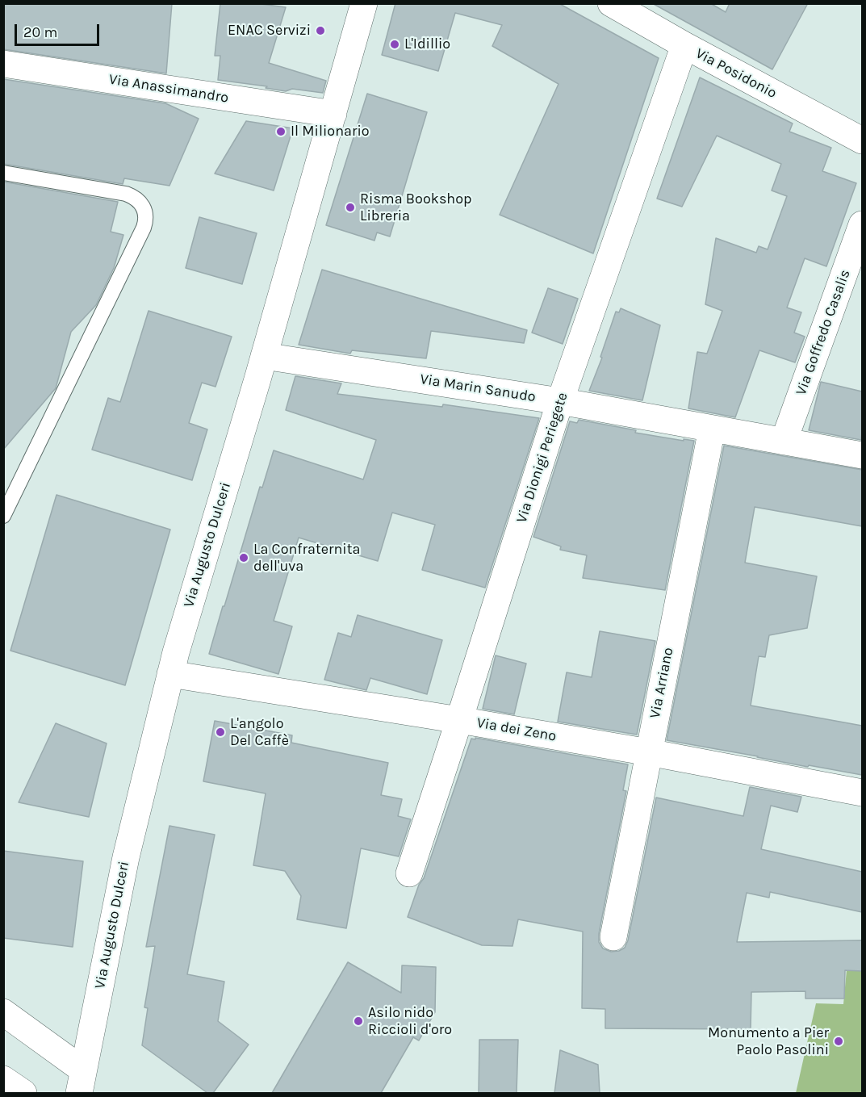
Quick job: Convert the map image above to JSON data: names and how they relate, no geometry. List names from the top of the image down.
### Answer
{
  "streets": {
    "street": [
      "Via Posidonio",
      "Via Anassimandro",
      "Via Goffredo Casalis",
      "Via Marin Sanudo",
      "Via Dionigi Periegete",
      "Via Augusto Dulceri",
      "Via Arriano",
      "Via dei Zeno"
    ]
  },
  "crossings": [
    ["Via Posidonio", "Via Dionigi Periegete"],
    ["Via Anassimandro", "Via Augusto Dulceri"],
    ["Via Goffredo Casalis", "Via Marin Sanudo"],
    ["Via Marin Sanudo", "Via Dionigi Periegete"],
    ["Via Marin Sanudo", "Via Augusto Dulceri"],
    ["Via Marin Sanudo", "Via Arriano"],
    ["Via Dionigi Periegete", "Via dei Zeno"],
    ["Via Augusto Dulceri", "Via dei Zeno"],
    ["Via Arriano", "Via dei Zeno"]
  ],
  "places": [
    "ENAC Servizi",
    "L'Idillio",
    "Il Milionario",
    "Risma Bookshop Libreria",
    "La Confraternita dell'uva",
    "L'angolo Del Caffè",
    "Asilo nido Riccioli d'oro",
    "Monumento a Pier Paolo Pasolini"
  ],
  "scale_bar": "20 m"
}
